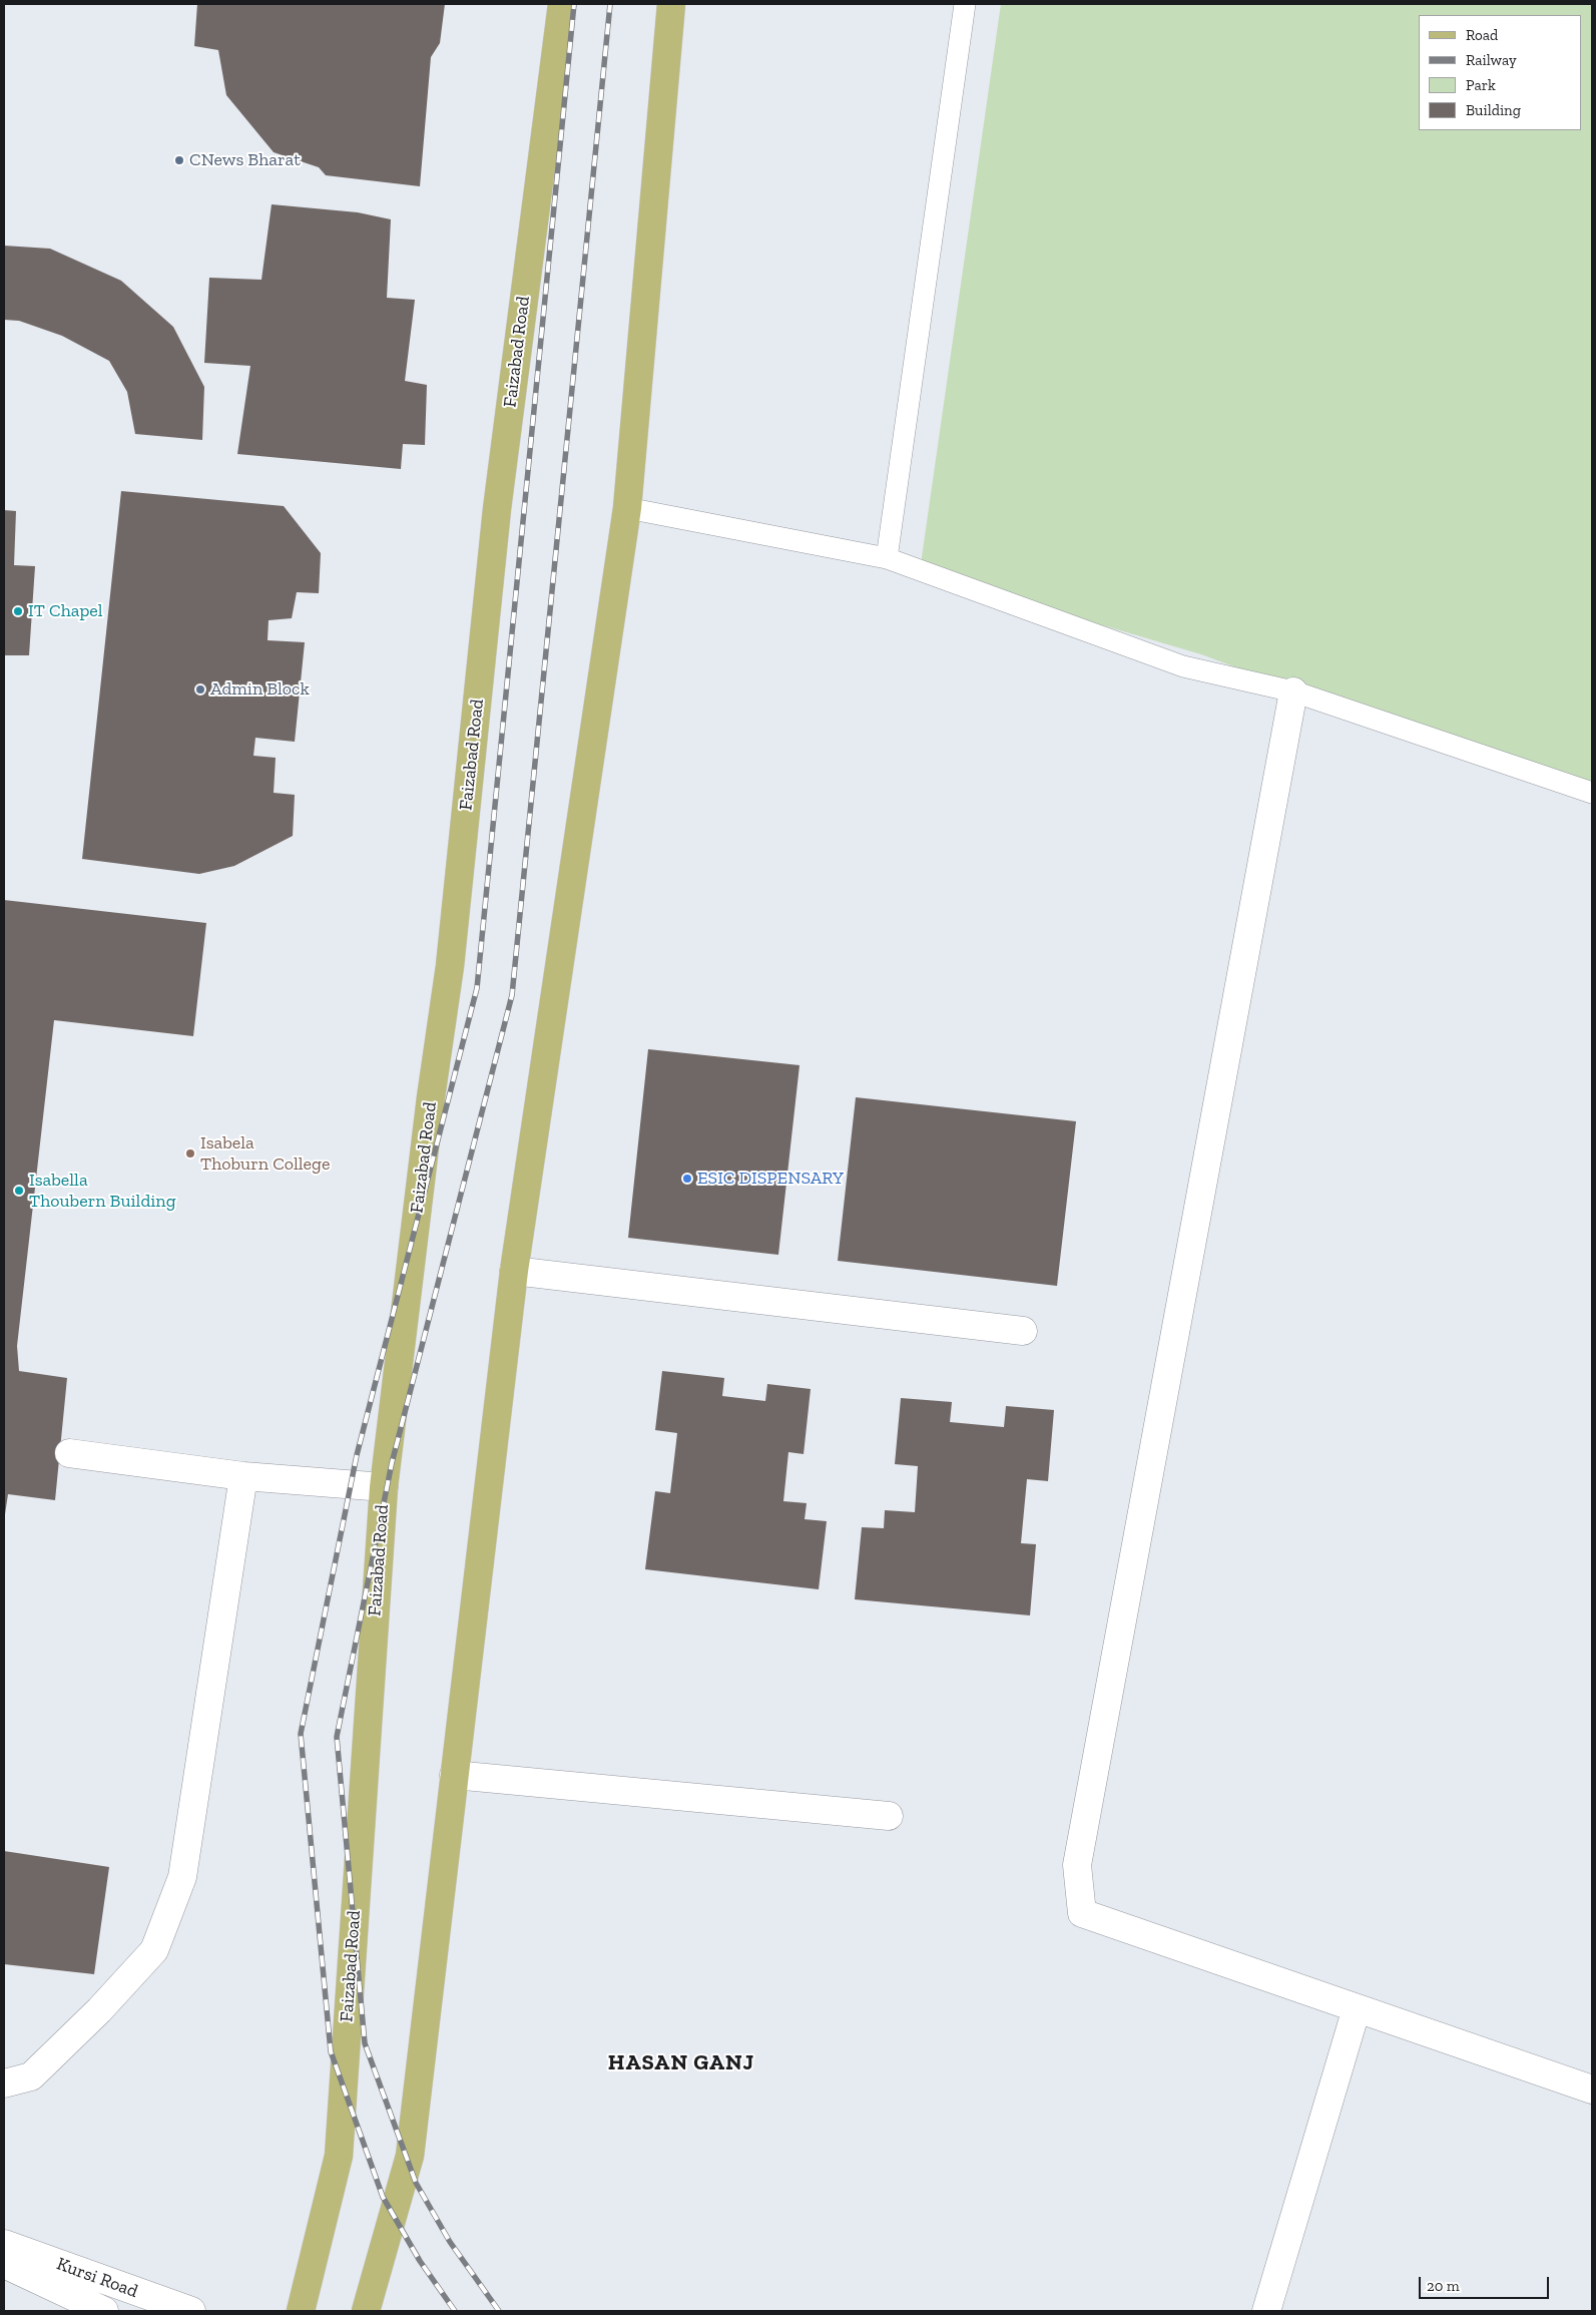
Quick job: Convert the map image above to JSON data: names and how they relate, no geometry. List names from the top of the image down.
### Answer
{
  "streets": {
    "main road": ["Faizabad Road"],
    "street": ["Kursi Road"]
  },
  "districts": ["HASAN GANJ"],
  "places": [
    "CNews Bharat",
    "IT Chapel",
    "Admin Block",
    "Isabela Thoburn College",
    "ESIC DISPENSARY",
    "Isabella Thoubern Building"
  ],
  "legend": [
    "Road",
    "Railway",
    "Park",
    "Building"
  ],
  "scale_bar": "20 m"
}
